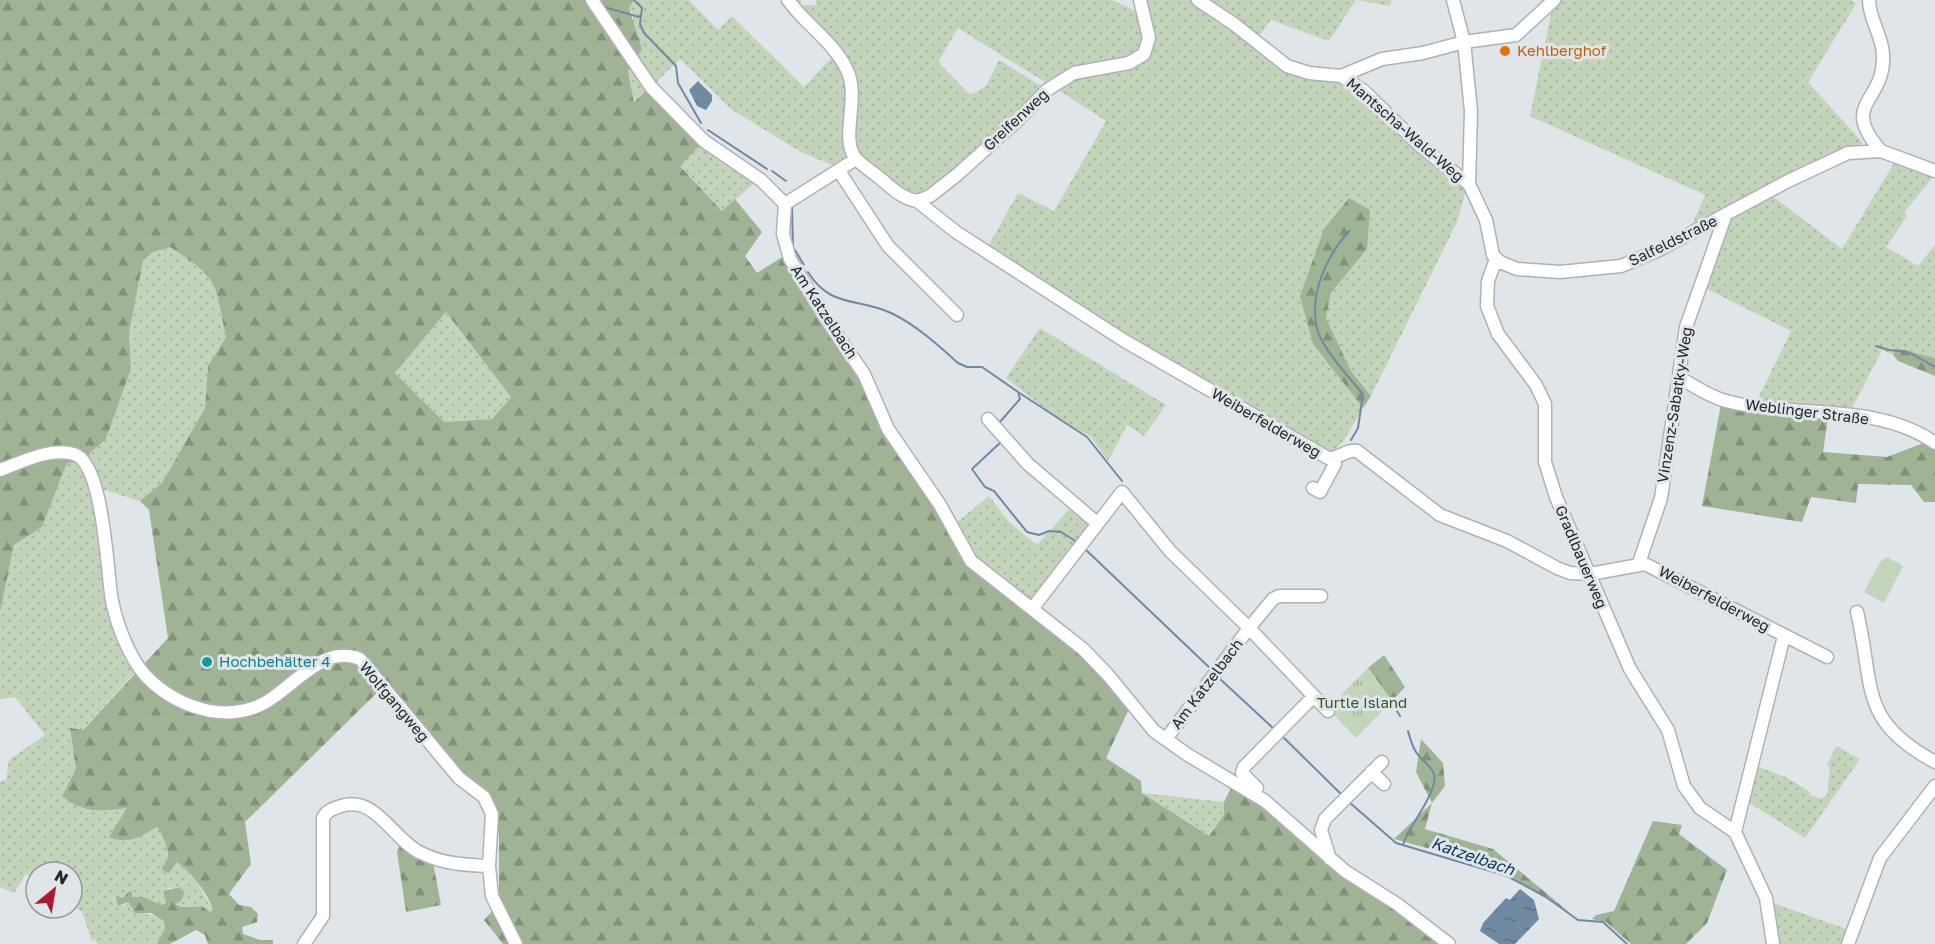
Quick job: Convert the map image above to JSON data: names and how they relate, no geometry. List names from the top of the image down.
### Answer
{
  "streets": {
    "street": [
      "Greifenweg",
      "Mantscha-Wald-Weg",
      "Salfeldstraße",
      "Am Katzelbach",
      "Vinzenz-Sabatky-Weg",
      "Weblinger Straße",
      "Weiberfelderweg",
      "Gradlbauerweg",
      "Wolfgangweg"
    ]
  },
  "crossings": [
    ["Greifenweg", "Weiberfelderweg"],
    ["Salfeldstraße", "Vinzenz-Sabatky-Weg"],
    ["Salfeldstraße", "Gradlbauerweg"],
    ["Vinzenz-Sabatky-Weg", "Weblinger Straße"],
    ["Vinzenz-Sabatky-Weg", "Weiberfelderweg"],
    ["Weiberfelderweg", "Gradlbauerweg"]
  ],
  "water": ["Katzelbach"],
  "parks": ["Turtle Island"],
  "places": ["Kehlberghof", "Hochbehälter 4"],
  "north": "top right"
}
